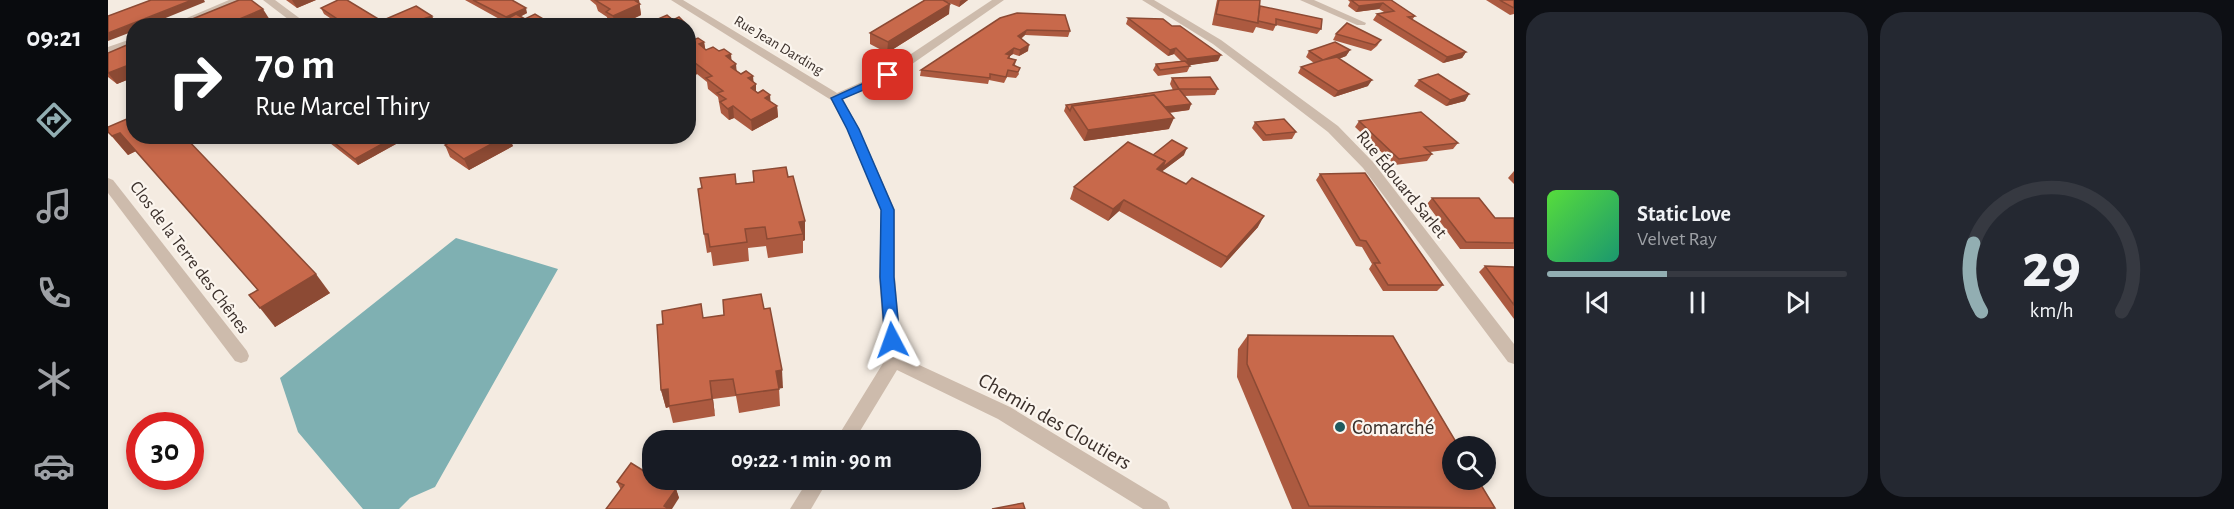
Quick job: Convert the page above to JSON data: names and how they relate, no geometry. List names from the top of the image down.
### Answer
{
  "streets": {
    "street": [
      "Rue Jean Darding",
      "Rue Édouard Sarlet",
      "Clos de la Terre des Chênes",
      "Chemin des Cloutiers"
    ]
  },
  "places": ["Comarché"],
  "page": {
    "tabs": "09:21",
    "turn": ["70 m", "Rue Marcel Thiry"],
    "song": ["Static Love", "Velvet Ray"],
    "limit": "30",
    "trip": "09:22 · 1 min · 90 m",
    "gauge": ["29", "km/h"]
  }
}
